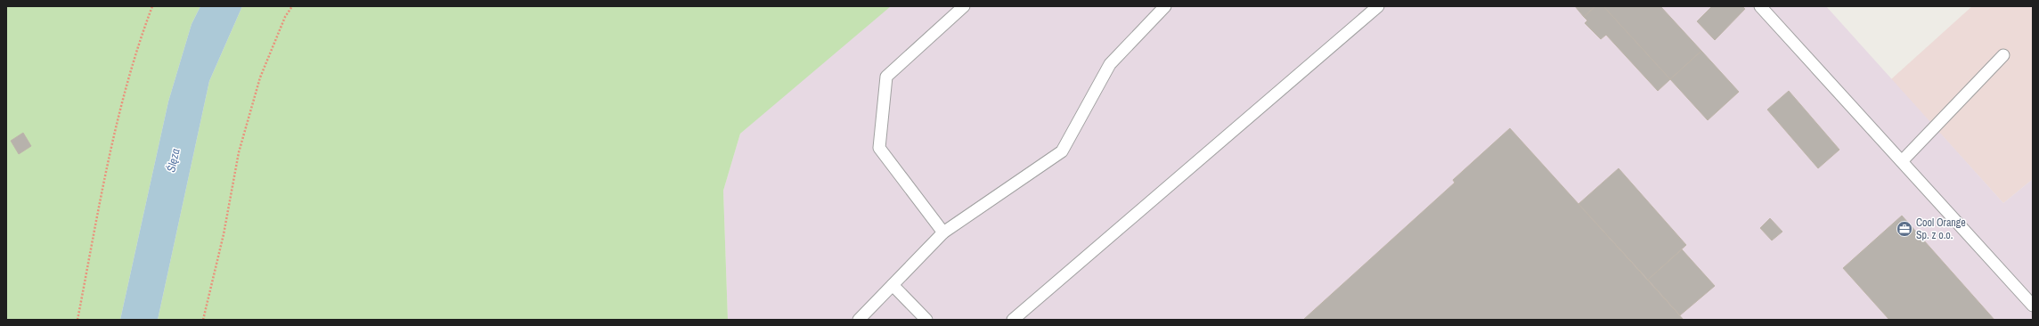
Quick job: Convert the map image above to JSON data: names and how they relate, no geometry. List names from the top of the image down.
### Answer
{
  "water": ["Ślęza"],
  "places": {
    "office": ["Cool Orange Sp. z o.o."]
  }
}
